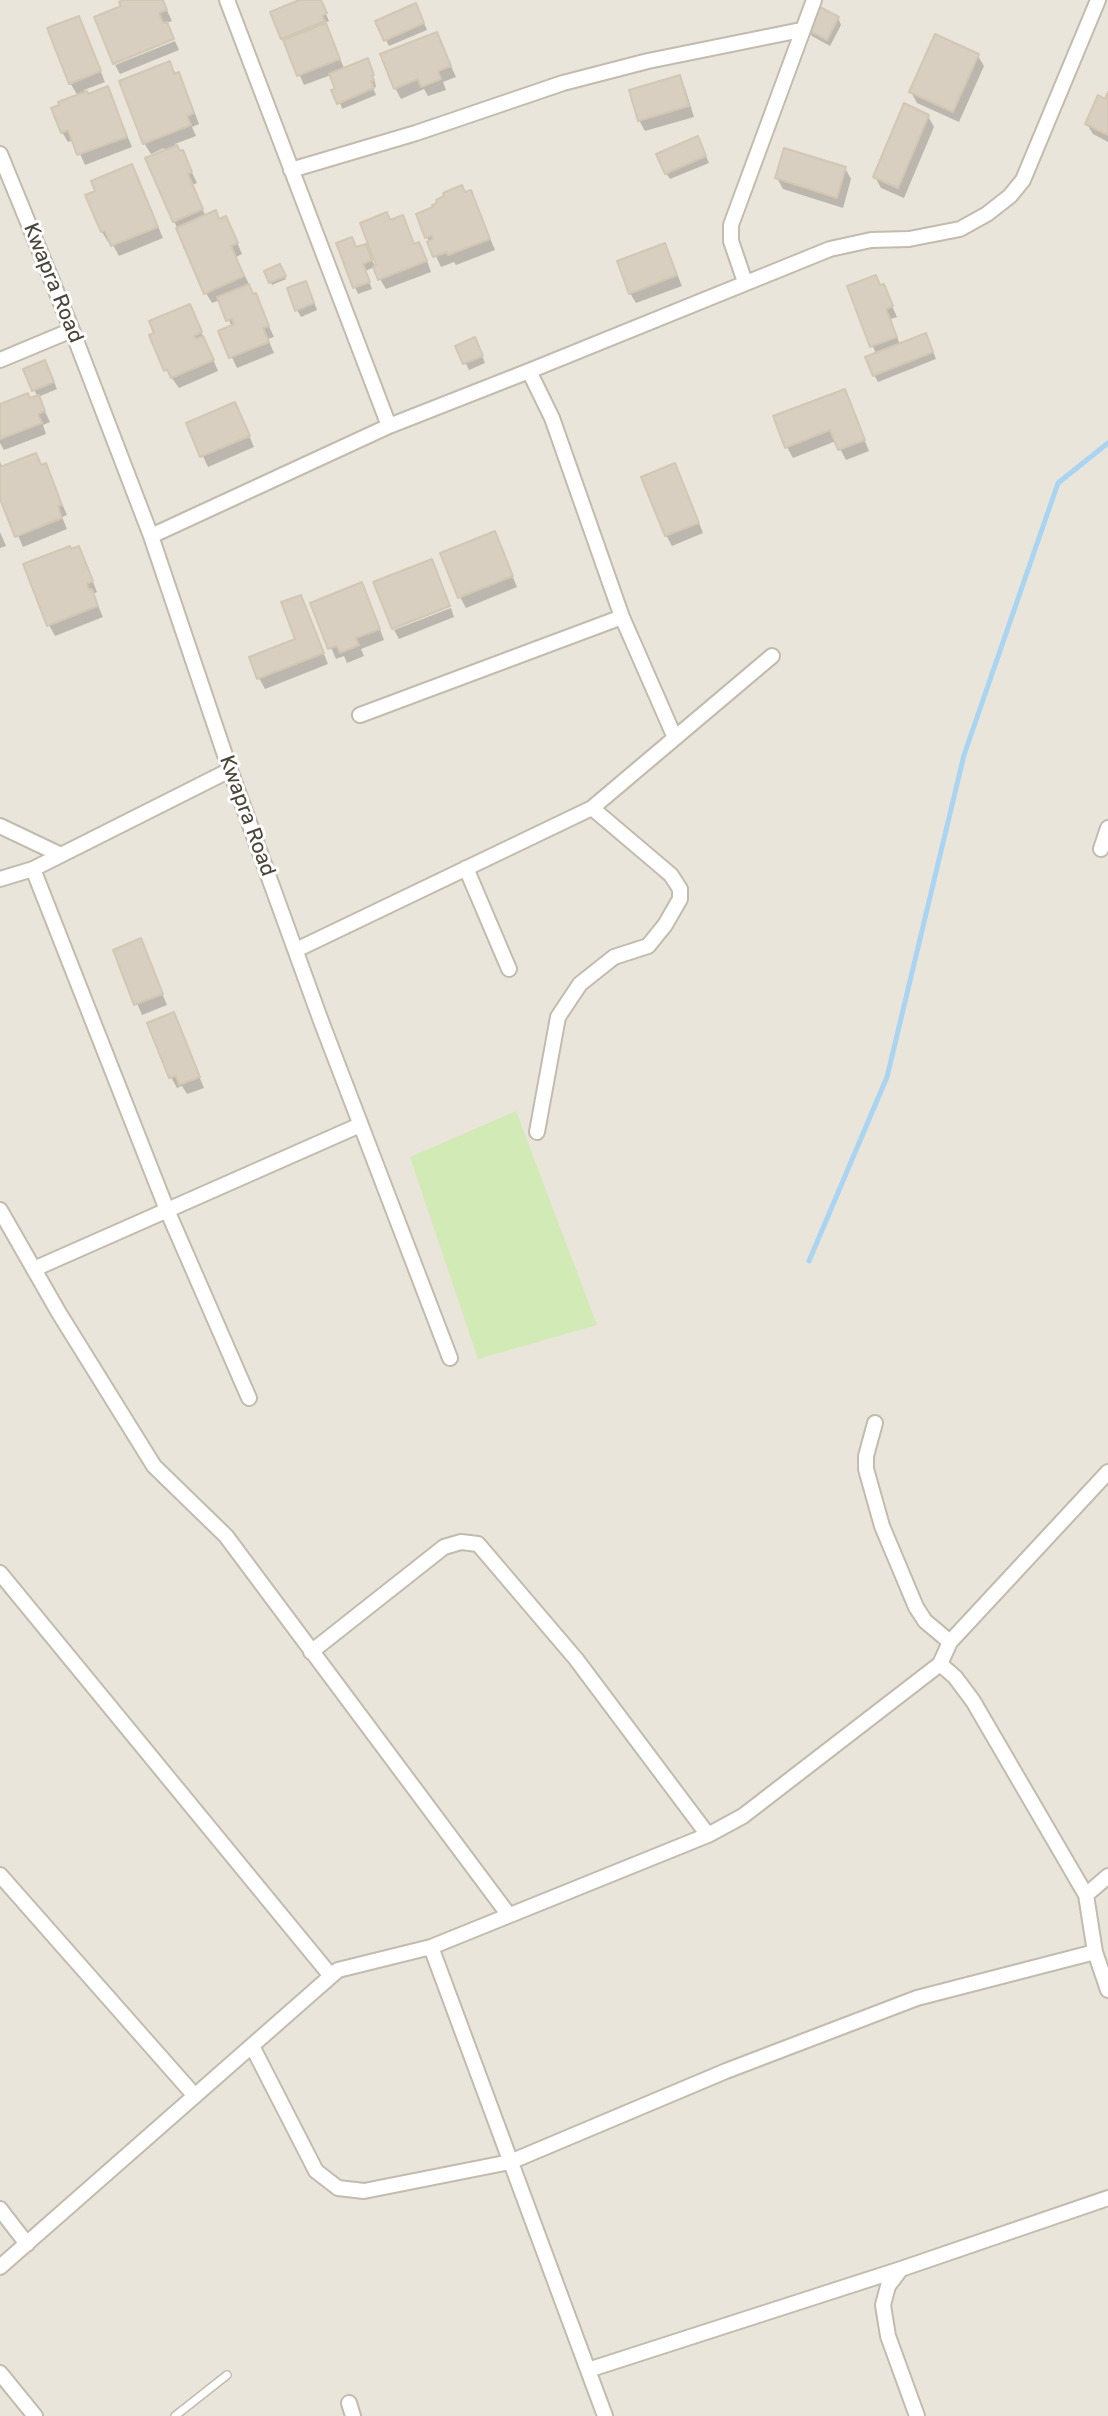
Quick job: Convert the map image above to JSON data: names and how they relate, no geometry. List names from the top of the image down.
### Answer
{
  "streets": {
    "street": ["Kwapra Road"]
  }
}
